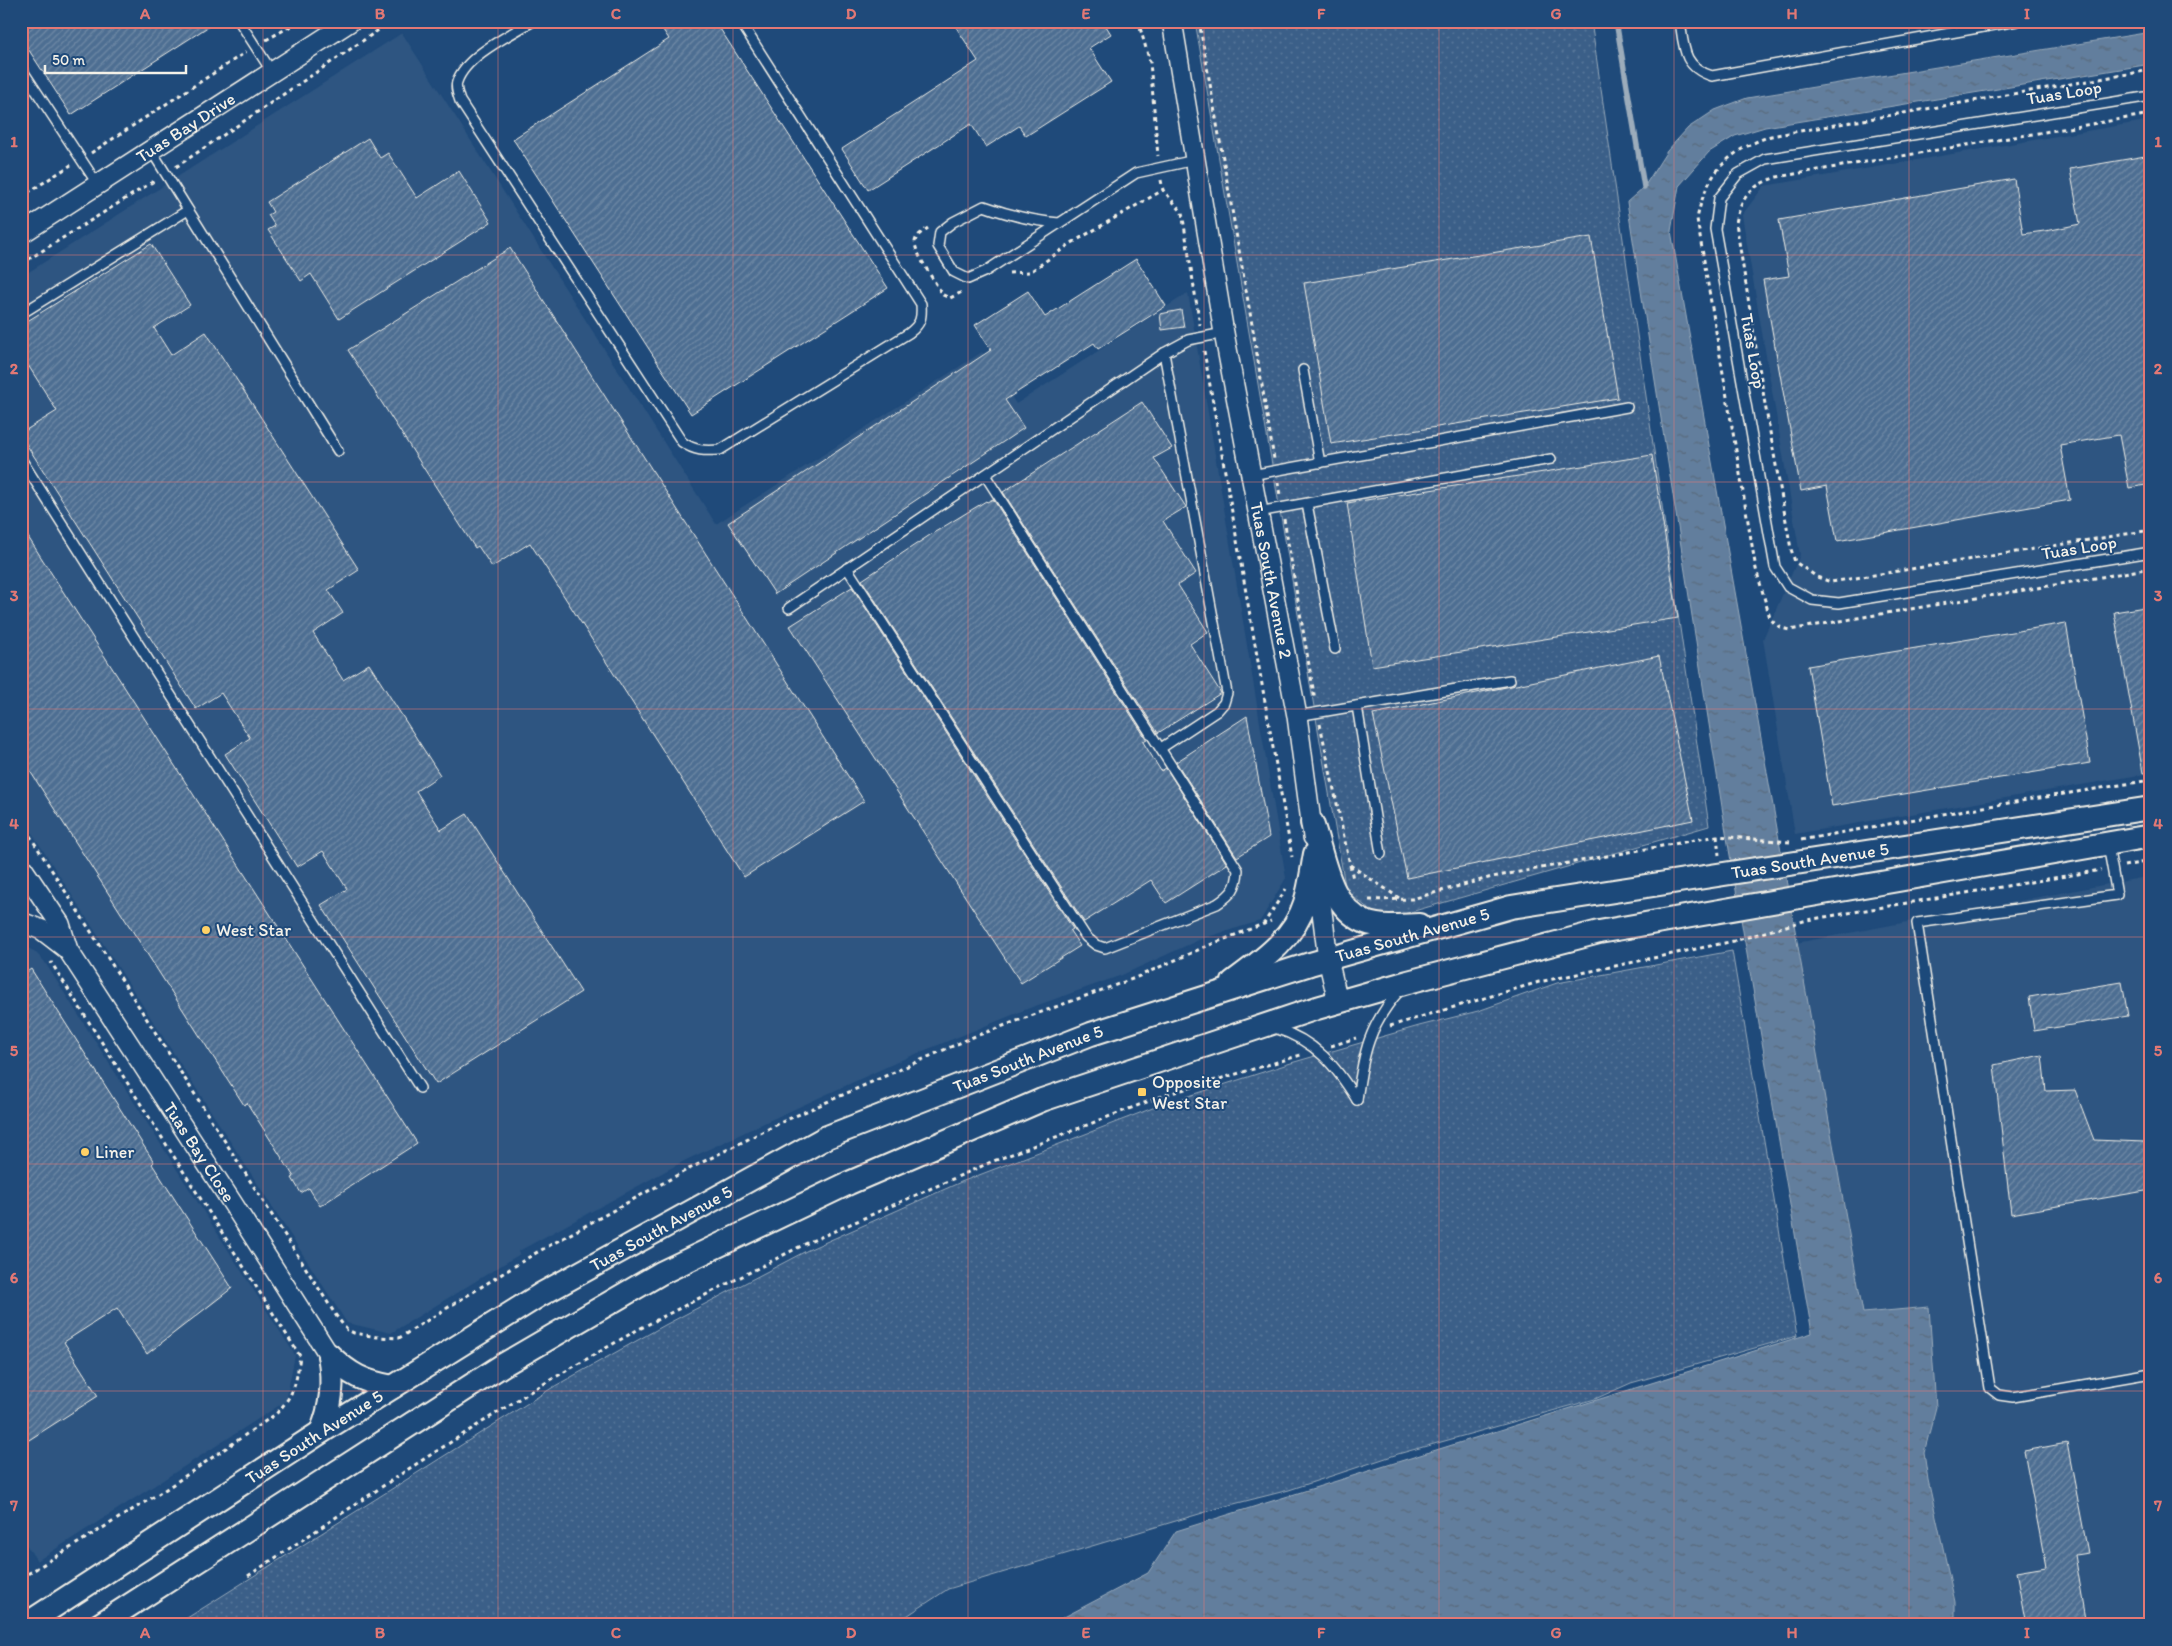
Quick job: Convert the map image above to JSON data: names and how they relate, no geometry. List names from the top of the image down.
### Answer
{
  "streets": {
    "street": [
      "Tuas Bay Drive",
      "Tuas South Avenue 2",
      "Tuas South Avenue 5",
      "Tuas Bay Close"
    ],
    "lane": ["Tuas Loop"]
  },
  "crossings": [
    ["Tuas South Avenue 2", "Tuas South Avenue 5"]
  ],
  "places": {
    "other": ["West Star", "Liner"],
    "transit": ["Opposite West Star"]
  },
  "scale_bar": "50 m",
  "grid": {
    "columns": [
      "A",
      "B",
      "C",
      "D",
      "E",
      "F",
      "G",
      "H",
      "I"
    ],
    "rows": [
      "1",
      "2",
      "3",
      "4",
      "5",
      "6",
      "7"
    ]
  }
}
